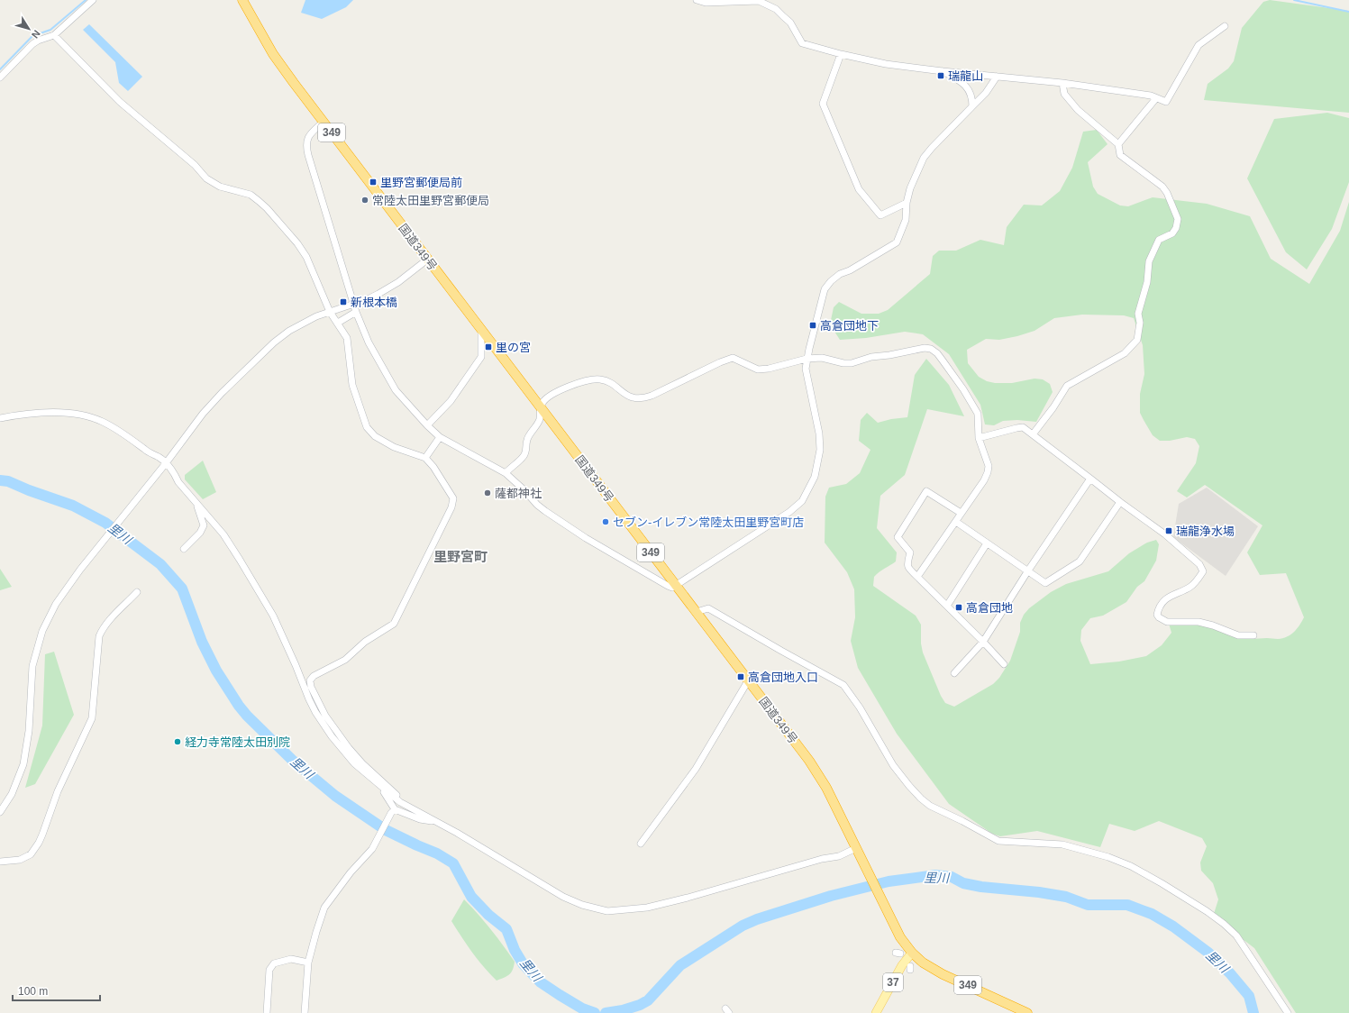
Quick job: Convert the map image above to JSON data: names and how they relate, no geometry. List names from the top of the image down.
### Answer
{
  "streets": {
    "highway": ["349", "国道349号"],
    "main road": ["37"]
  },
  "crossings": [
    ["国道349号", "37"]
  ],
  "districts": ["里野宮町"],
  "water": ["里川"],
  "places": {
    "transit": [
      "瑞龍山",
      "里野宮郵便局前",
      "新根本橋",
      "高倉団地下",
      "里の宮",
      "瑞龍浄水場",
      "高倉団地",
      "高倉団地入口"
    ],
    "other": [
      "常陸太田里野宮郵便局",
      "薩都神社",
      "セブン-イレブン常陸太田里野宮町店",
      "経力寺常陸太田別院"
    ]
  },
  "scale_bar": "100 m",
  "north": "bottom right"
}
